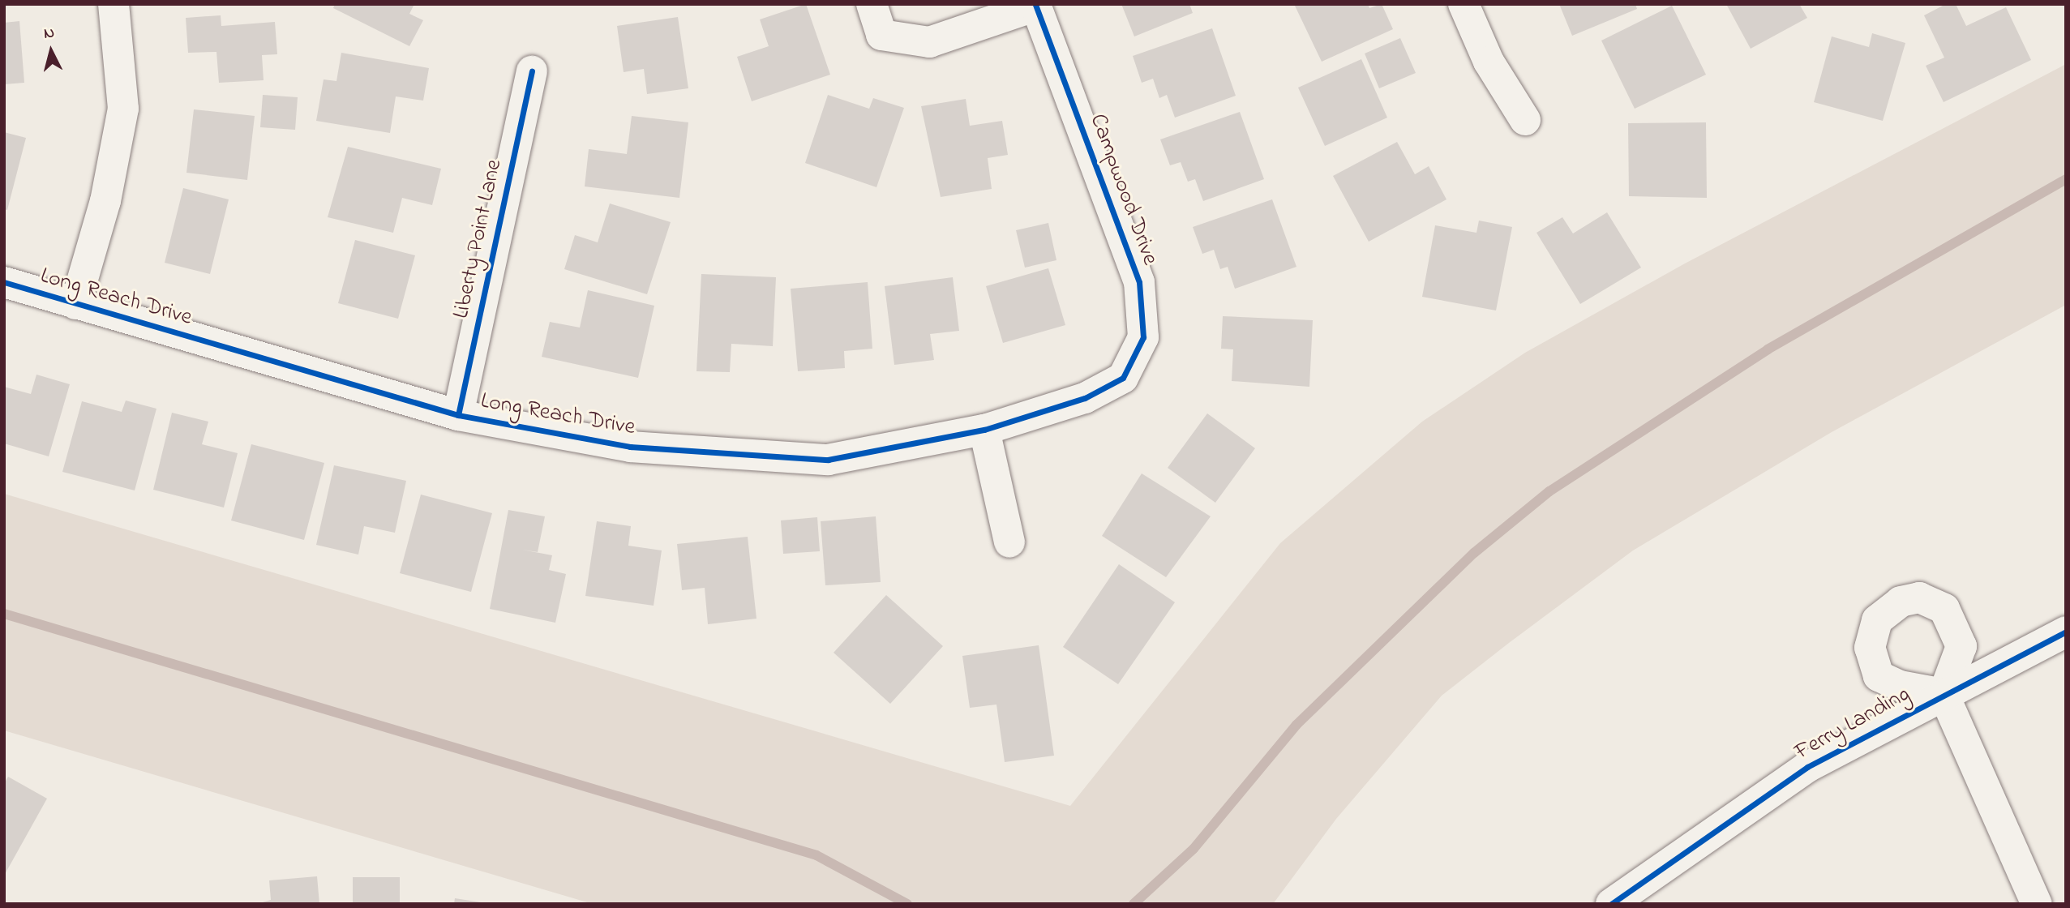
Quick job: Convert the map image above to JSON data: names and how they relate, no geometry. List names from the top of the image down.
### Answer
{
  "streets": {
    "street": [
      "Campwood Drive",
      "Liberty Point Lane",
      "Long Reach Drive",
      "Ferry Landing"
    ]
  },
  "crossings": [
    ["Campwood Drive", "Long Reach Drive"],
    ["Liberty Point Lane", "Long Reach Drive"]
  ],
  "north": "top"
}
